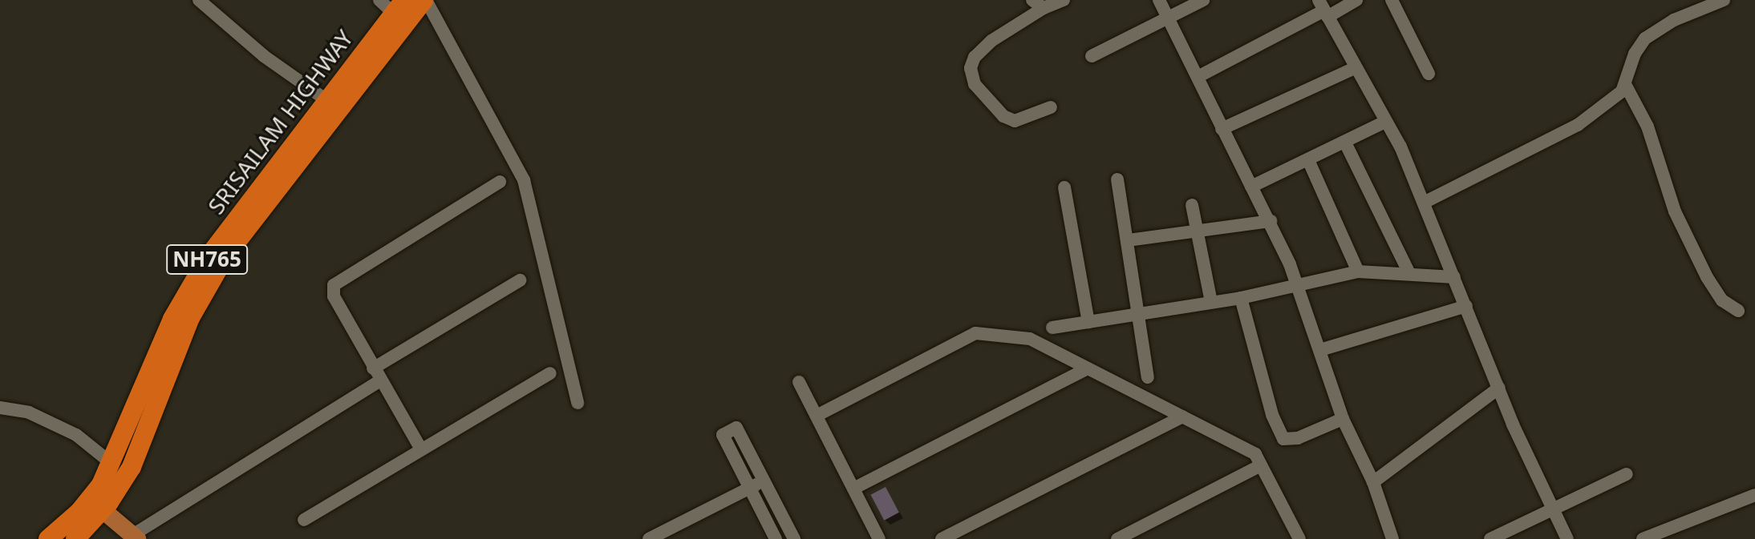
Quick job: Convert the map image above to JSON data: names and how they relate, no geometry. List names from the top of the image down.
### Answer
{
  "streets": {
    "highway": ["SRISAILAM HIGHWAY", "NH765"]
  }
}
